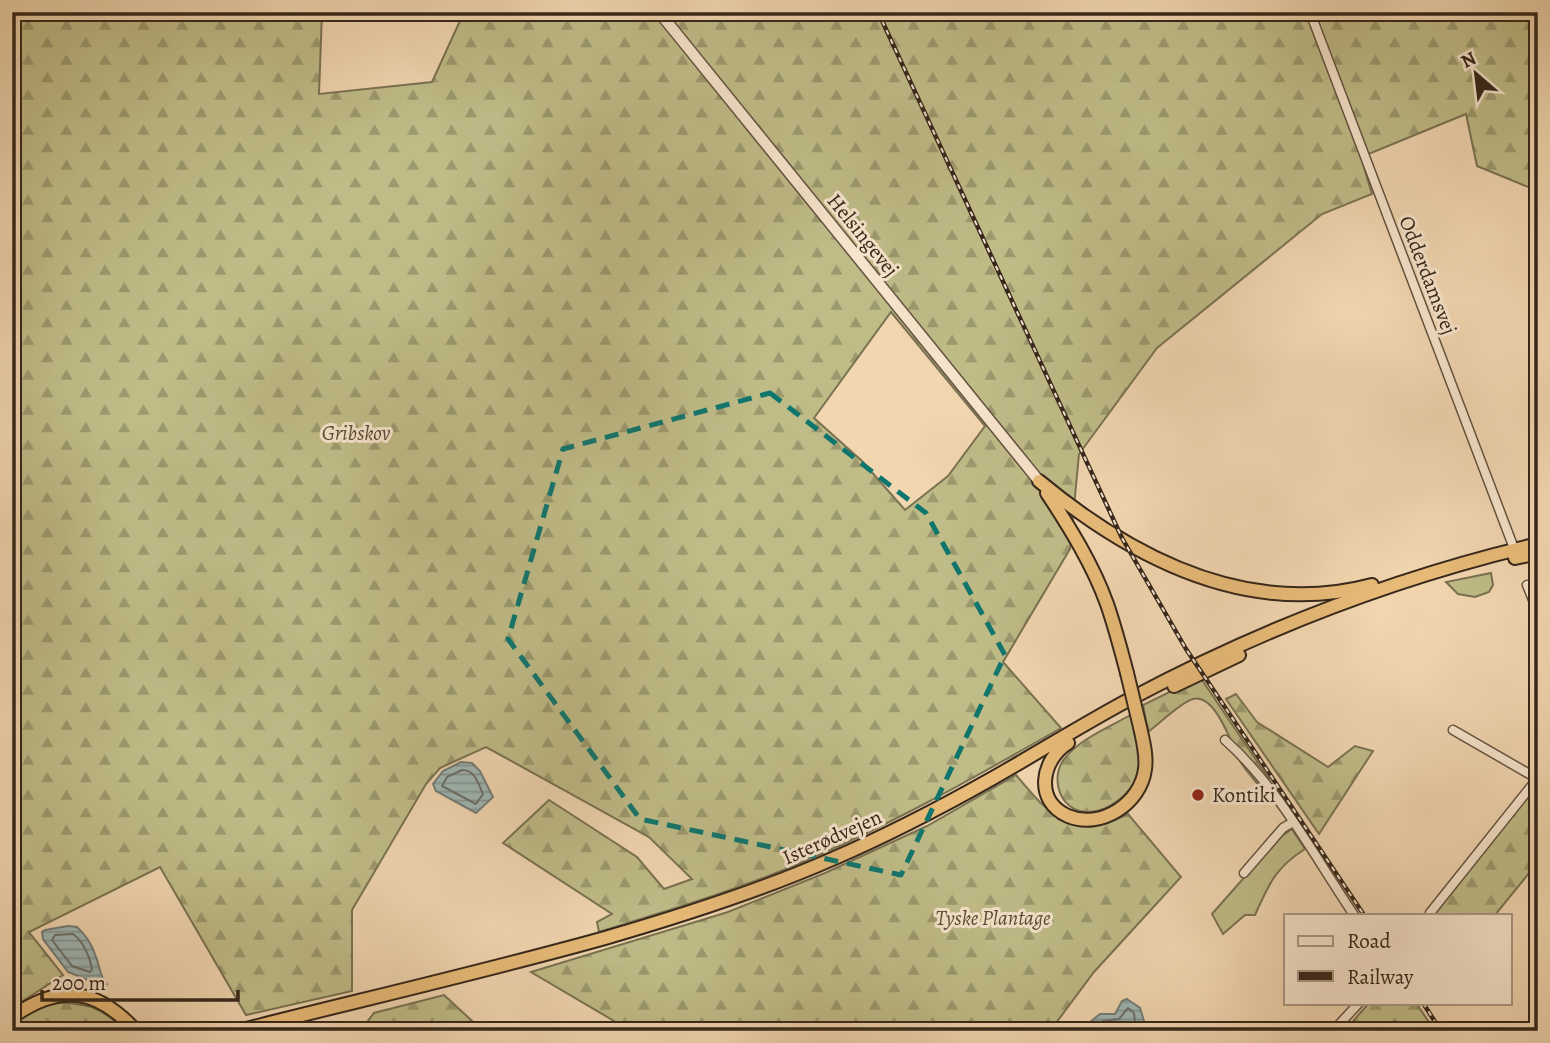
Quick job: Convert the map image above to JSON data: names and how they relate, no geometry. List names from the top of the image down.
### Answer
{
  "streets": {
    "highway": ["Isterødvejen"],
    "street": ["Helsingevej", "Odderdamsvej"]
  },
  "crossings": [
    ["Odderdamsvej", "Isterødvejen"]
  ],
  "parks": ["Gribskov", "Tyske Plantage"],
  "places": ["Kontiki"],
  "legend": ["Road", "Railway"],
  "scale_bar": "200 m",
  "north": "top left"
}
